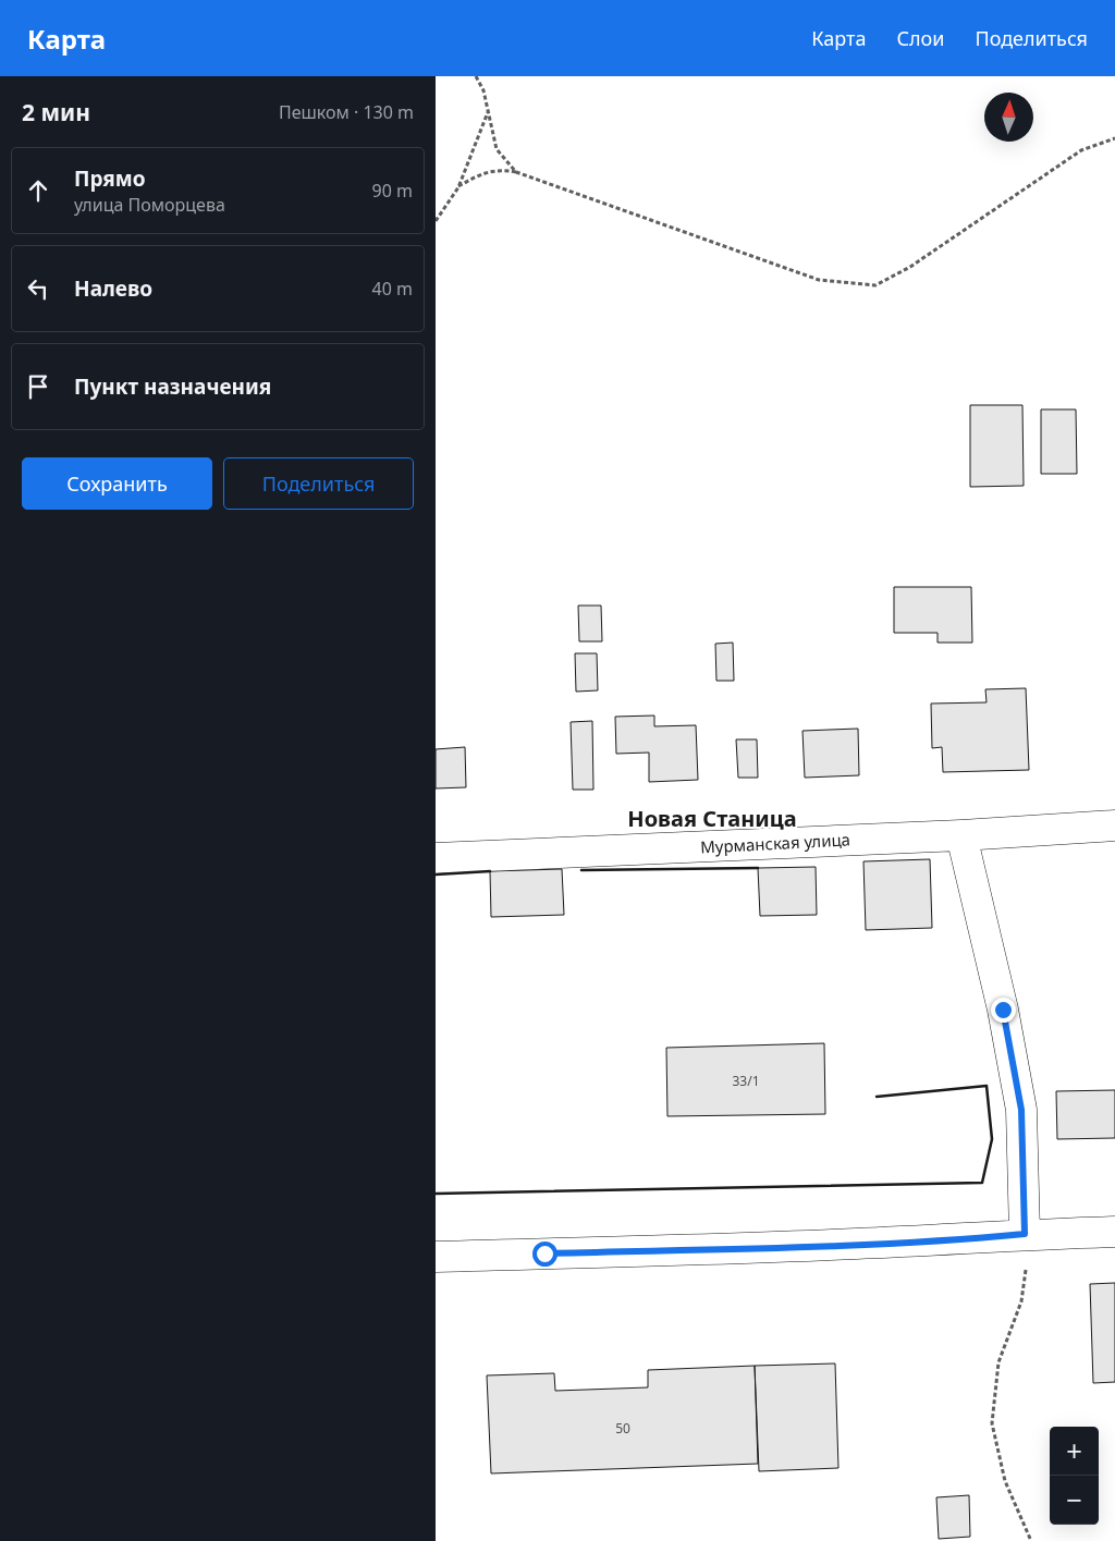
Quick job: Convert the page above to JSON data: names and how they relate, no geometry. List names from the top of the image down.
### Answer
{
  "streets": {
    "street": ["Мурманская улица"]
  },
  "districts": ["Новая Станица"],
  "house_numbers": ["33/1", "50"],
  "north": "top",
  "page": {
    "header": "Карта",
    "nav": ["Карта", "Слои", "Поделиться"],
    "heading": ["2 мин", "Пешком · 130 m"],
    "list": [
      ["Прямо", "улица Поморцева", "90 m"],
      ["Налево", "40 m"],
      "Пункт назначения"
    ],
    "buttons": ["Сохранить", "Поделиться"],
    "map_buttons": ["+", "−"]
  }
}
